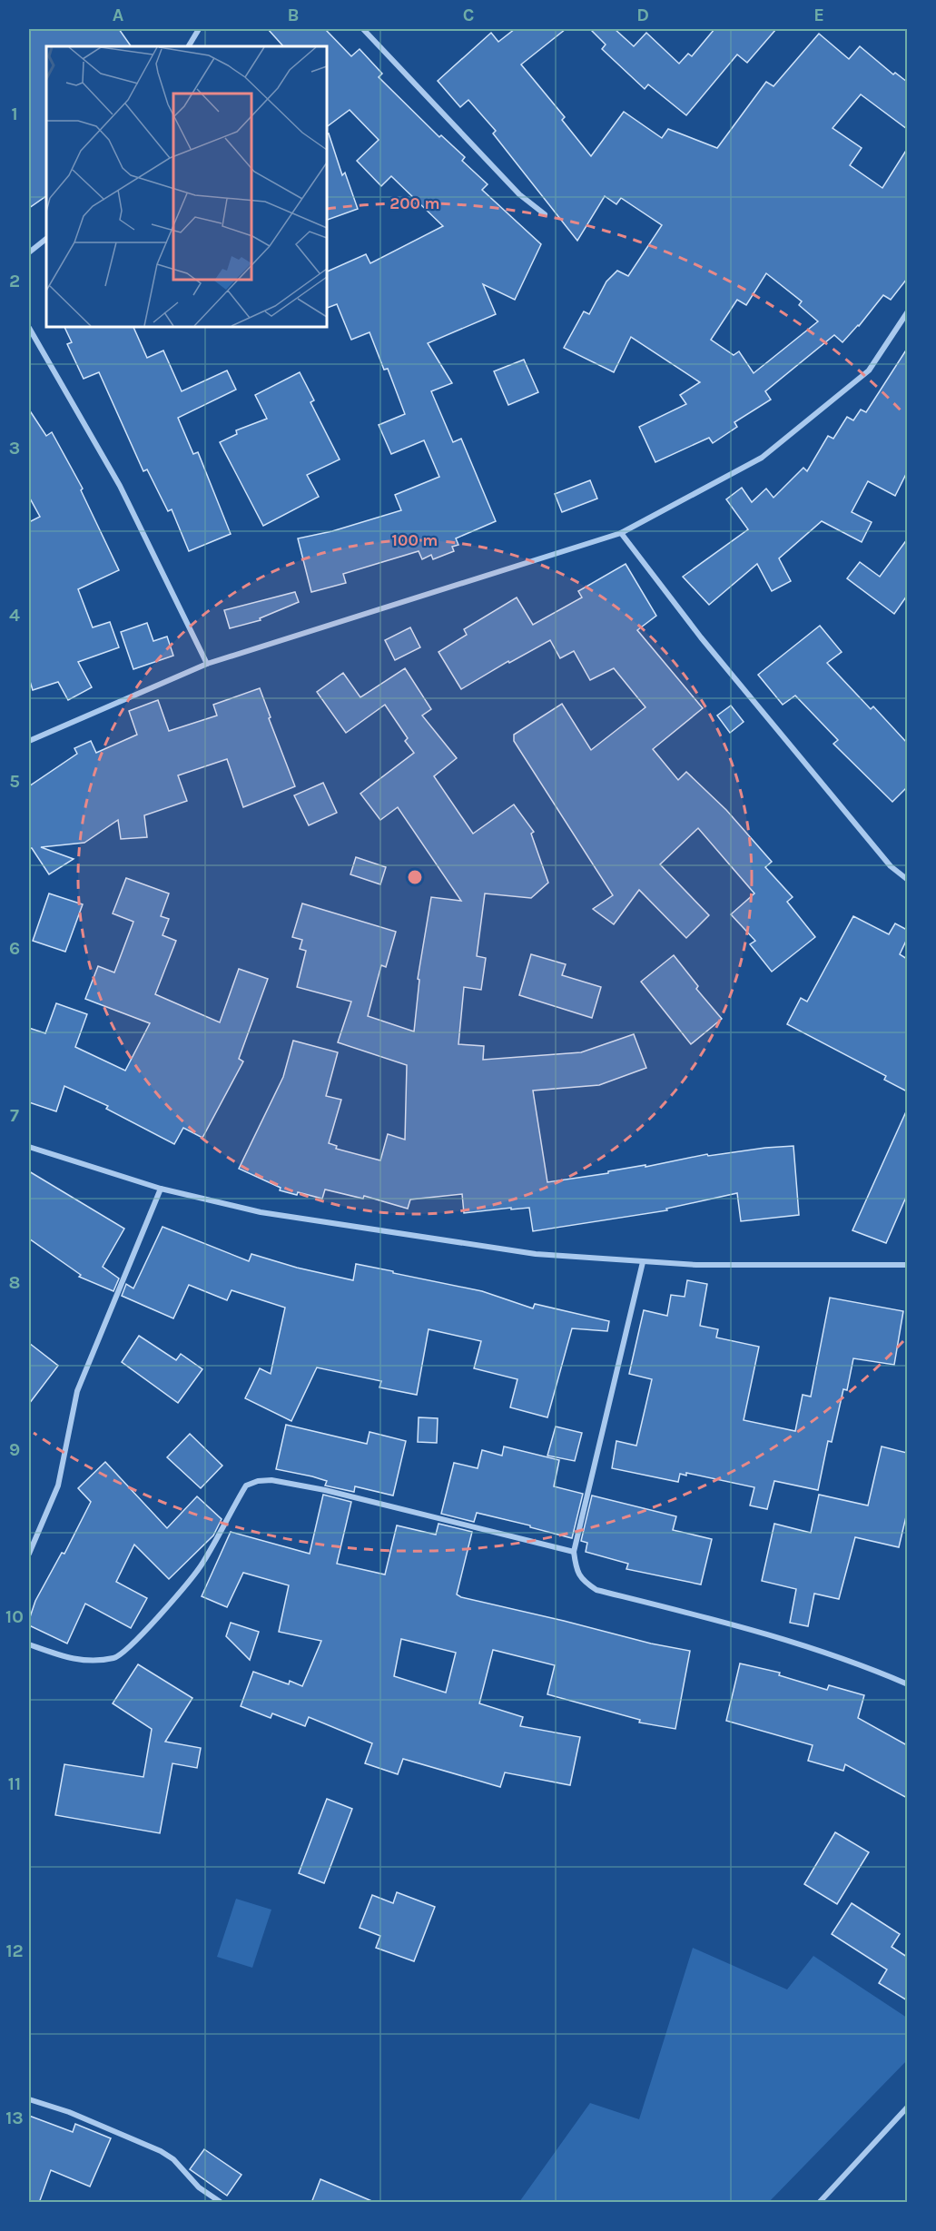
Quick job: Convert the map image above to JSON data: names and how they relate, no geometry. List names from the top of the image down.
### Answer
{
  "grid": {
    "columns": [
      "A",
      "B",
      "C",
      "D",
      "E"
    ],
    "rows": [
      "1",
      "2",
      "3",
      "4",
      "5",
      "6",
      "7",
      "8",
      "9",
      "10",
      "11",
      "12",
      "13"
    ]
  },
  "rings": ["200 m", "100 m"]
}
